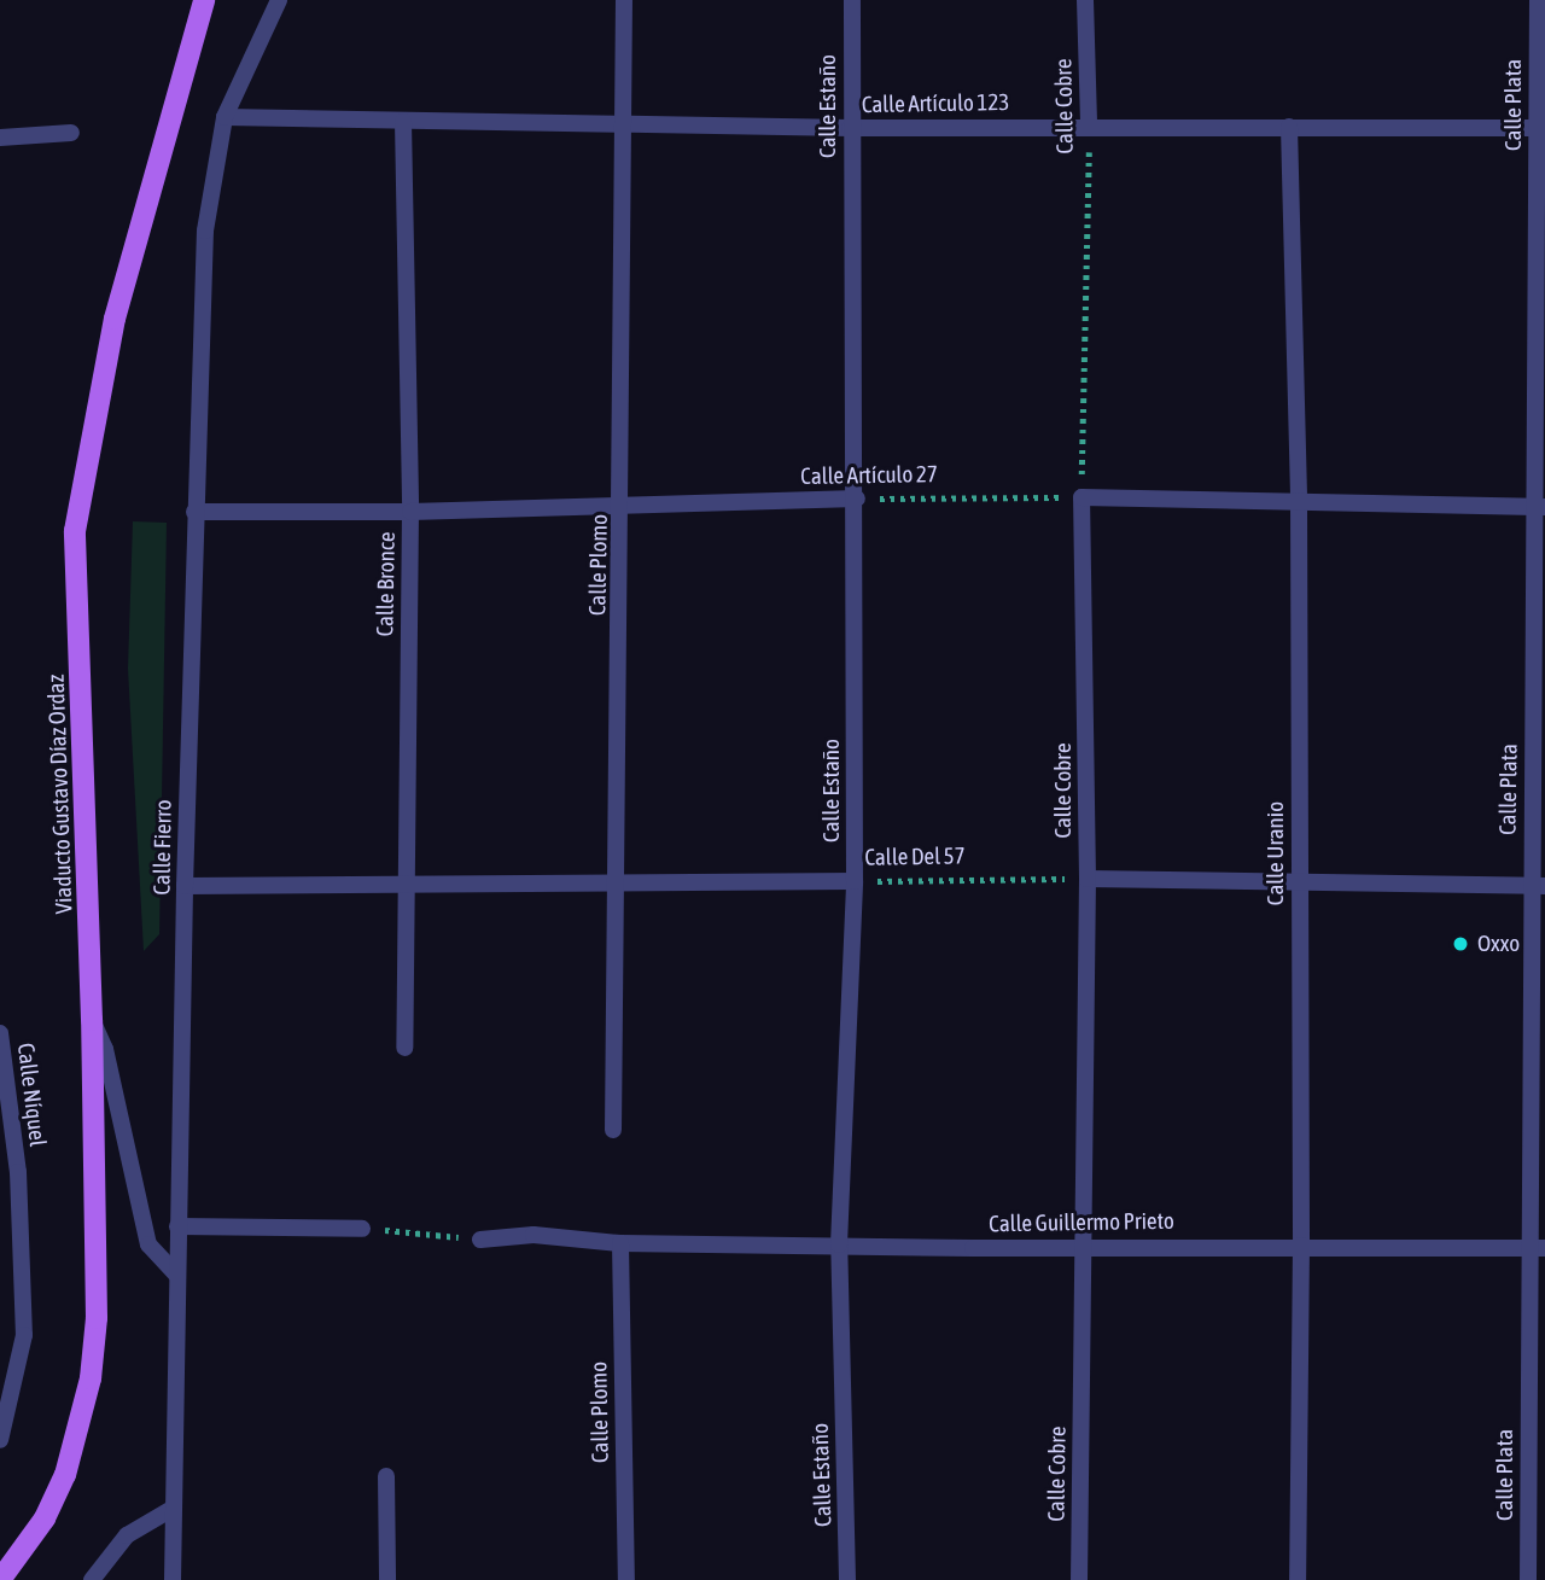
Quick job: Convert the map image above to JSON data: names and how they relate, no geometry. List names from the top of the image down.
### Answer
{
  "streets": {
    "main road": ["Viaducto Gustavo Díaz Ordaz"],
    "street": [
      "Calle Artículo 123",
      "Calle Plata",
      "Calle Estaño",
      "Calle Cobre",
      "Calle Artículo 27",
      "Calle Plomo",
      "Calle Bronce",
      "Calle Fierro",
      "Calle Uranio",
      "Calle Del 57",
      "Calle Níquel",
      "Calle Guillermo Prieto"
    ]
  },
  "crossings": [
    ["Calle Artículo 123", "Calle Plata"],
    ["Calle Artículo 123", "Calle Estaño"],
    ["Calle Artículo 123", "Calle Cobre"],
    ["Calle Artículo 123", "Calle Plomo"],
    ["Calle Artículo 123", "Calle Bronce"],
    ["Calle Artículo 123", "Calle Fierro"],
    ["Calle Artículo 123", "Calle Uranio"],
    ["Calle Plata", "Calle Guillermo Prieto"],
    ["Calle Estaño", "Calle Artículo 27"],
    ["Calle Estaño", "Calle Del 57"],
    ["Calle Estaño", "Calle Guillermo Prieto"],
    ["Calle Cobre", "Calle Artículo 27"],
    ["Calle Cobre", "Calle Del 57"],
    ["Calle Cobre", "Calle Guillermo Prieto"],
    ["Calle Artículo 27", "Calle Plomo"],
    ["Calle Artículo 27", "Calle Bronce"],
    ["Calle Artículo 27", "Calle Fierro"],
    ["Calle Plomo", "Calle Del 57"],
    ["Calle Plomo", "Calle Guillermo Prieto"],
    ["Calle Bronce", "Calle Del 57"],
    ["Calle Fierro", "Calle Del 57"],
    ["Calle Uranio", "Calle Guillermo Prieto"]
  ],
  "places": ["Oxxo"]
}
